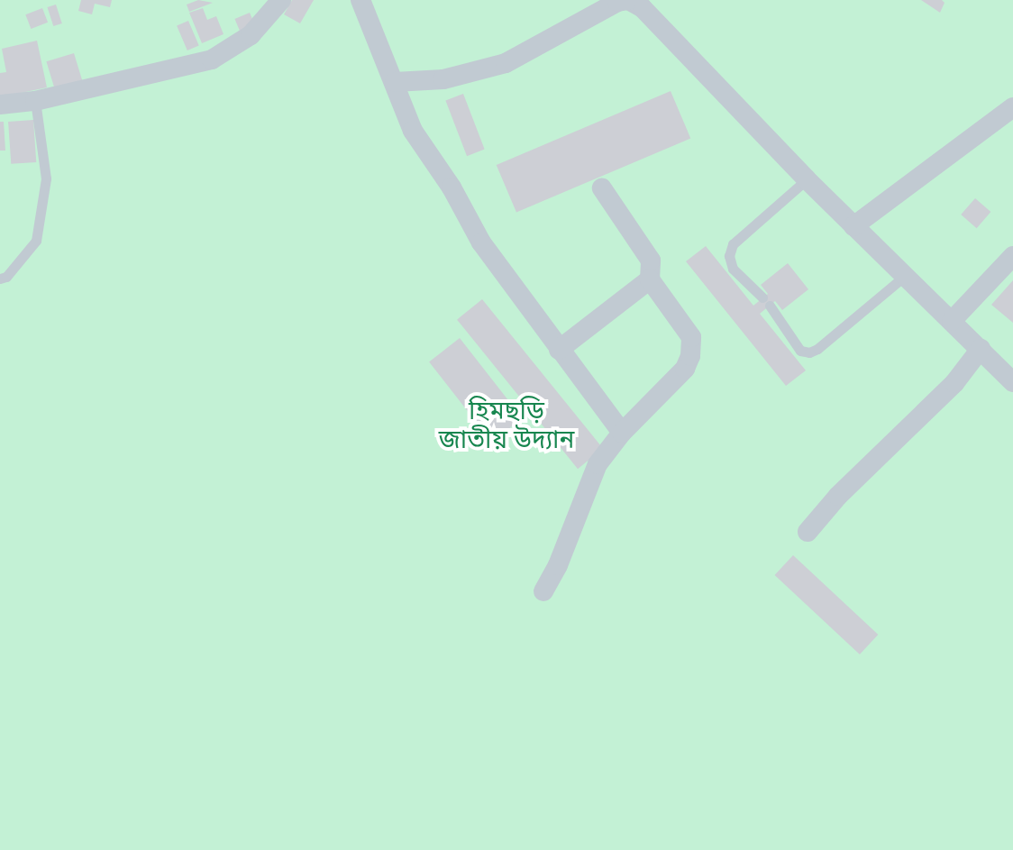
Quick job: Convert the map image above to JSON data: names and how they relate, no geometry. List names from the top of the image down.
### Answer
{
  "parks": ["হিমছড়ি জাতীয় উদ্যান"]
}
